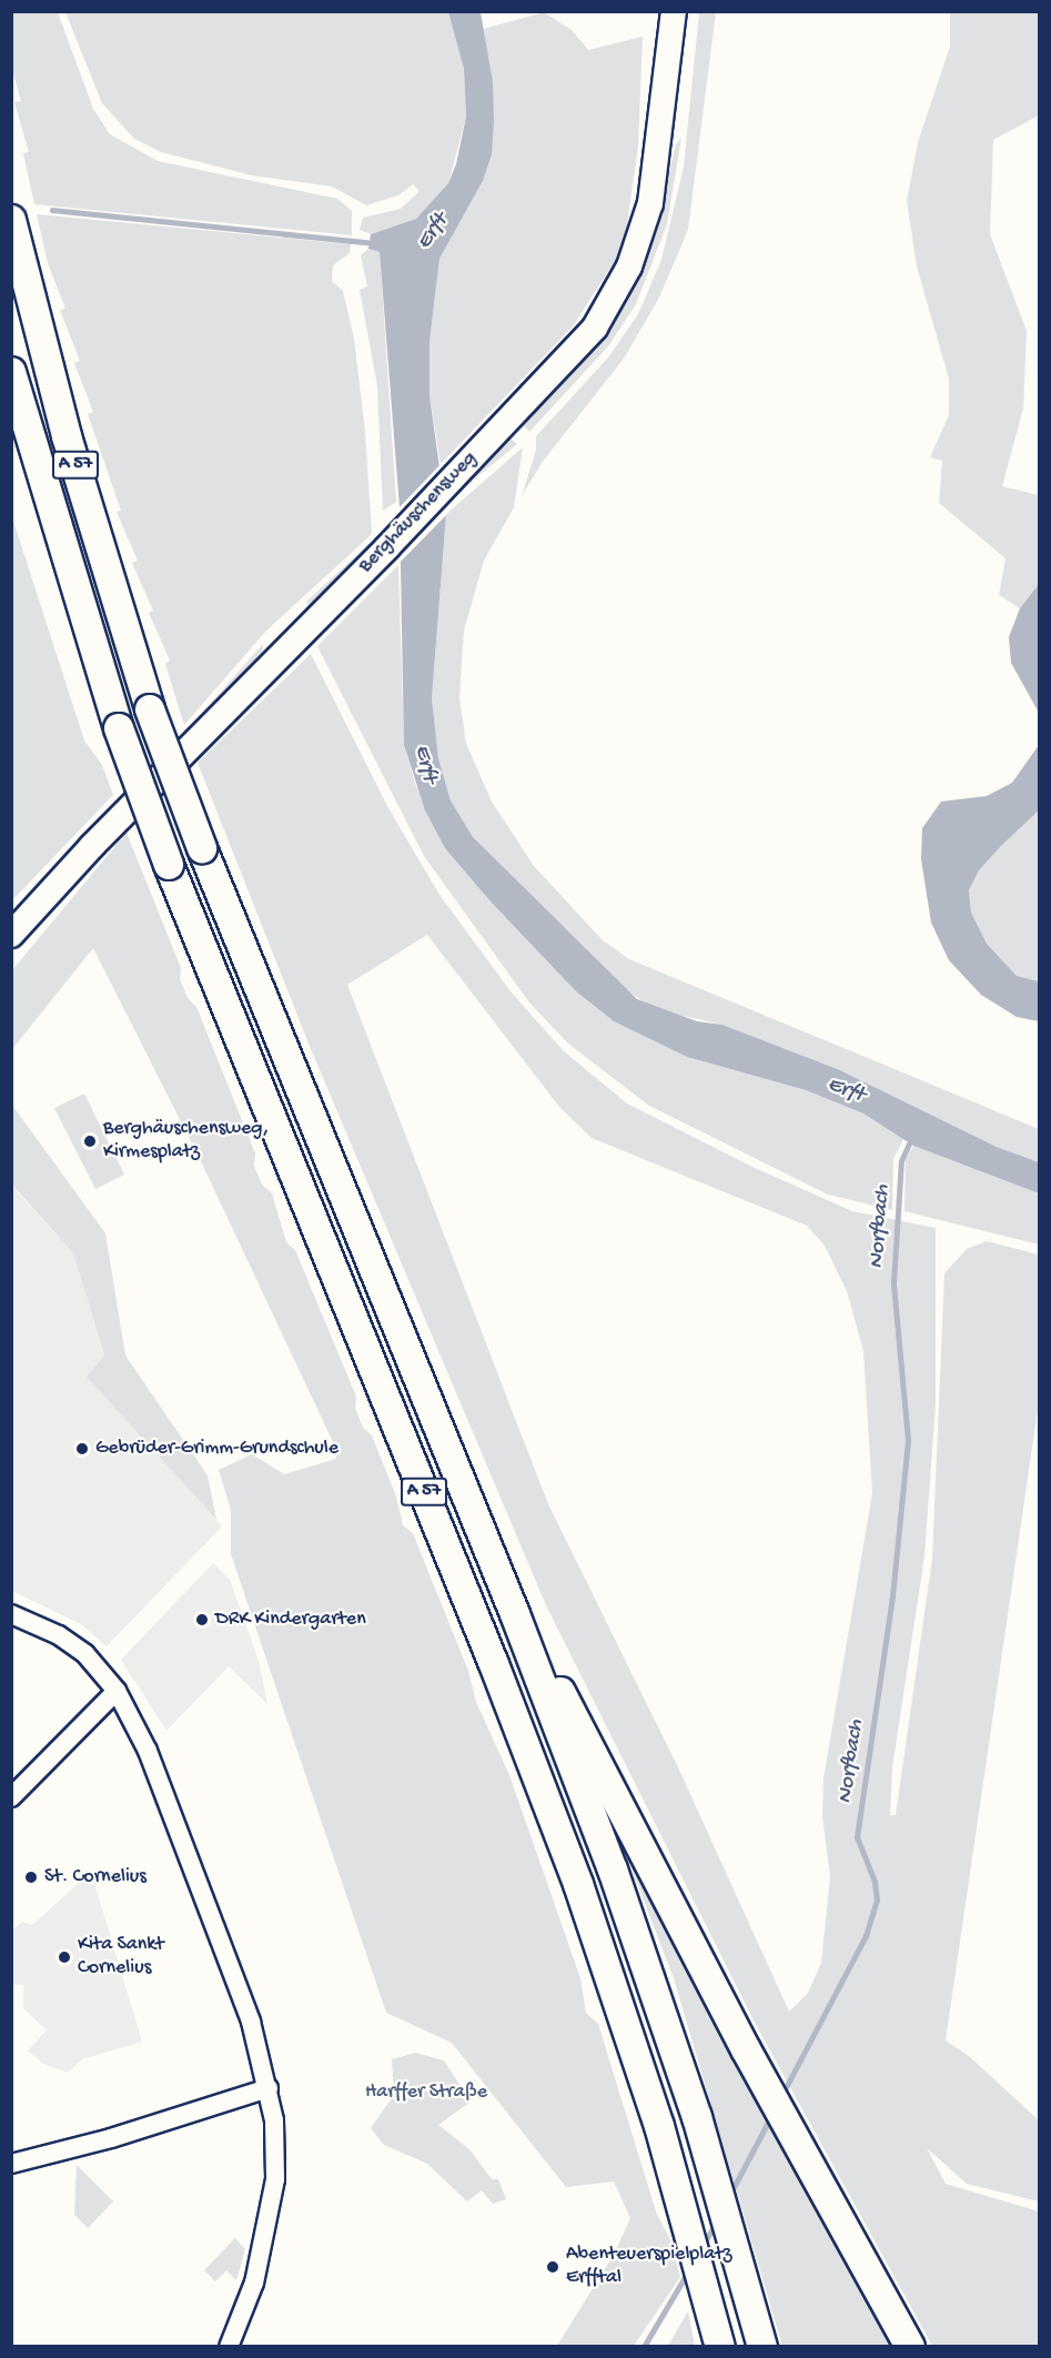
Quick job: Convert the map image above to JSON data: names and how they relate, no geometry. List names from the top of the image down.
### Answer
{
  "streets": {
    "highway": ["A 57"],
    "main road": ["Berghäuschensweg"]
  },
  "water": ["Erft", "Norfbach"],
  "parks": ["Harffer Straße"],
  "places": [
    "Berghäuschensweg, Kirmesplatz",
    "Gebrüder-Grimm-Grundschule",
    "DRK Kindergarten",
    "St. Cornelius",
    "Kita Sankt Cornelius",
    "Abenteuerspielplatz Erfftal"
  ]
}
